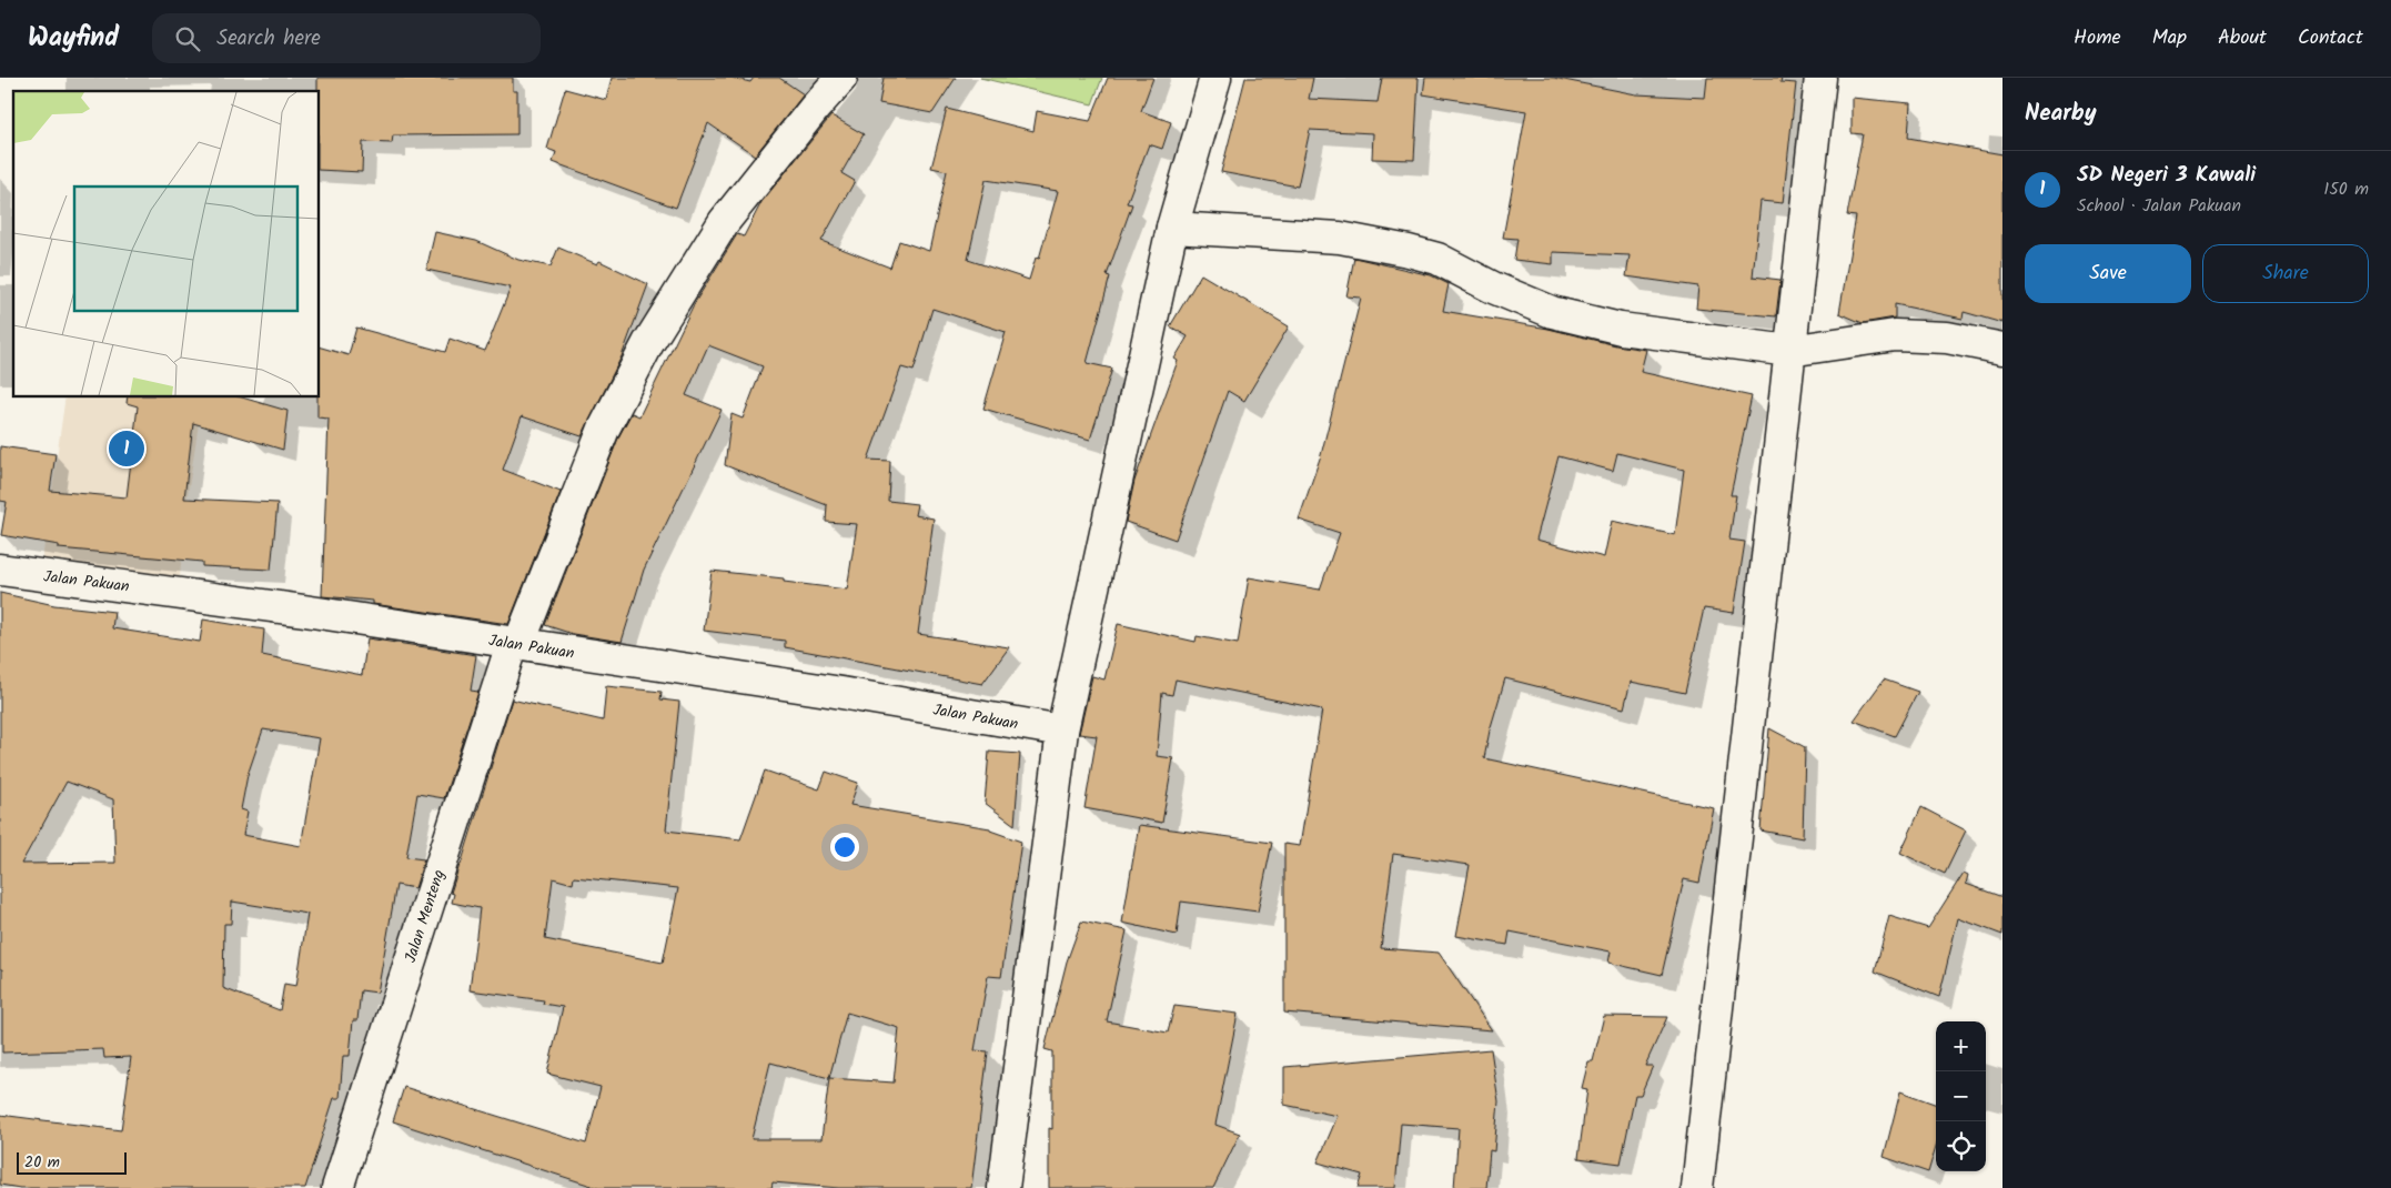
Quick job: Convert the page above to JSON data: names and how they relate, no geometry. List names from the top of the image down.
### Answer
{
  "streets": {
    "street": ["Jalan Pakuan", "Jalan Menteng"]
  },
  "crossings": [
    ["Jalan Pakuan", "Jalan Menteng"]
  ],
  "scale_bar": "20 m",
  "page": {
    "header": "Wayfind",
    "search": "Search here",
    "nav": [
      "Home",
      "Map",
      "About",
      "Contact"
    ],
    "heading": "Nearby",
    "list": [
      {
        "mark": "1",
        "name": "SD Negeri 3 Kawali",
        "note": "School · Jalan Pakuan",
        "value": "150 m"
      }
    ],
    "buttons": ["Save", "Share"],
    "pins": "1",
    "map_buttons": ["+", "−"],
    "scale": "20 m"
  }
}
